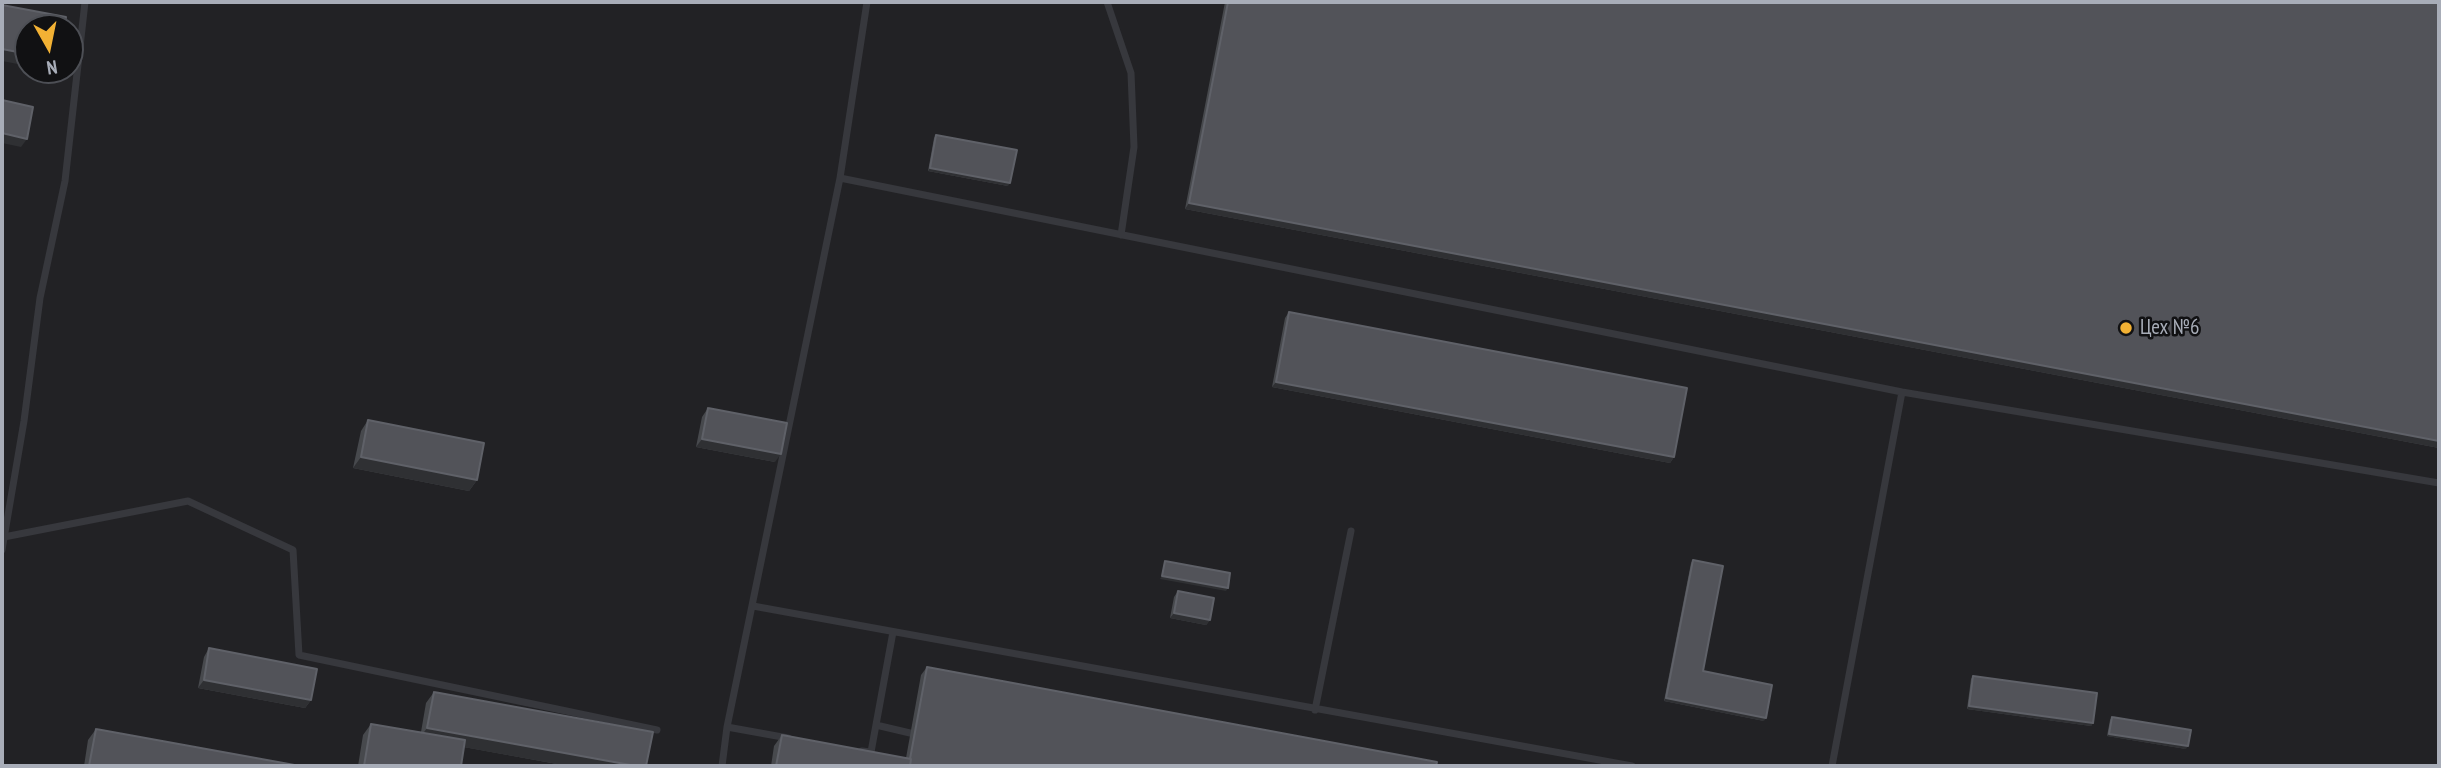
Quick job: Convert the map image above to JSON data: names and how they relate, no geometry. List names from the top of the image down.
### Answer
{
  "places": ["Цех №6"],
  "north": "bottom"
}
